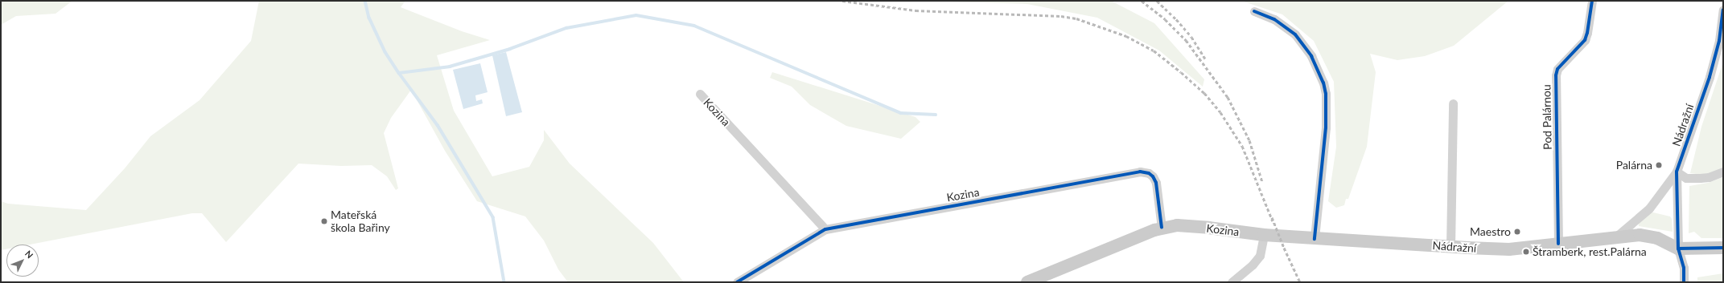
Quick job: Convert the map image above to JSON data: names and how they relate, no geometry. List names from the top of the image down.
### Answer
{
  "streets": {
    "main road": ["Kozina", "Nádražní"],
    "street": ["Pod Palárnou"]
  },
  "crossings": [
    ["Kozina", "Nádražní"],
    ["Pod Palárnou", "Nádražní"]
  ],
  "places": [
    "Palárna",
    "Mateřská škola Bařiny",
    "Maestro",
    "Štramberk, rest.Palárna"
  ],
  "north": "top right"
}
